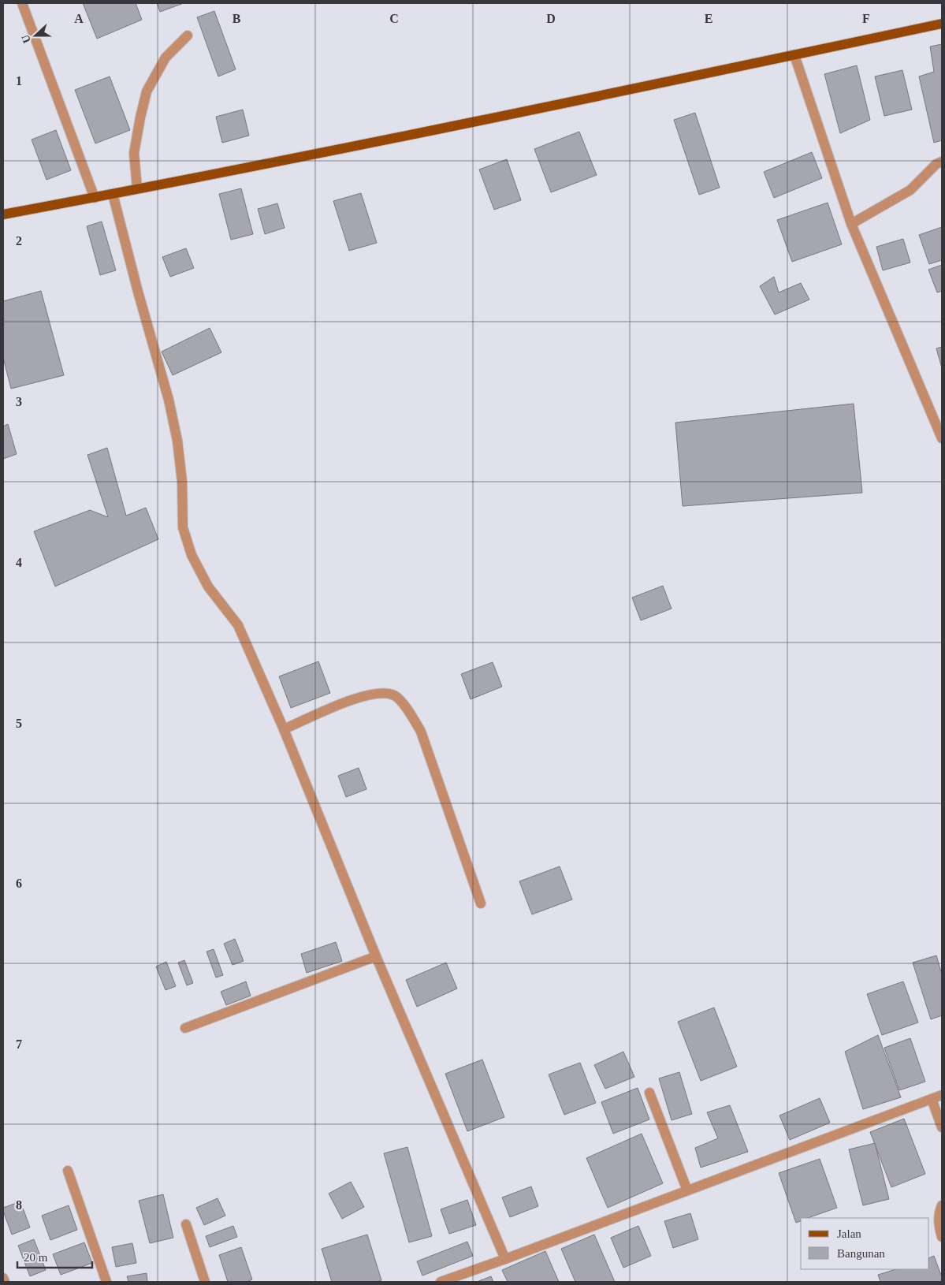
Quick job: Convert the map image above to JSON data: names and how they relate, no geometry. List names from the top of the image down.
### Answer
{
  "legend": ["Jalan", "Bangunan"],
  "scale_bar": "20 m",
  "north": "left",
  "grid": {
    "columns": [
      "A",
      "B",
      "C",
      "D",
      "E",
      "F"
    ],
    "rows": [
      "1",
      "2",
      "3",
      "4",
      "5",
      "6",
      "7",
      "8"
    ]
  }
}
